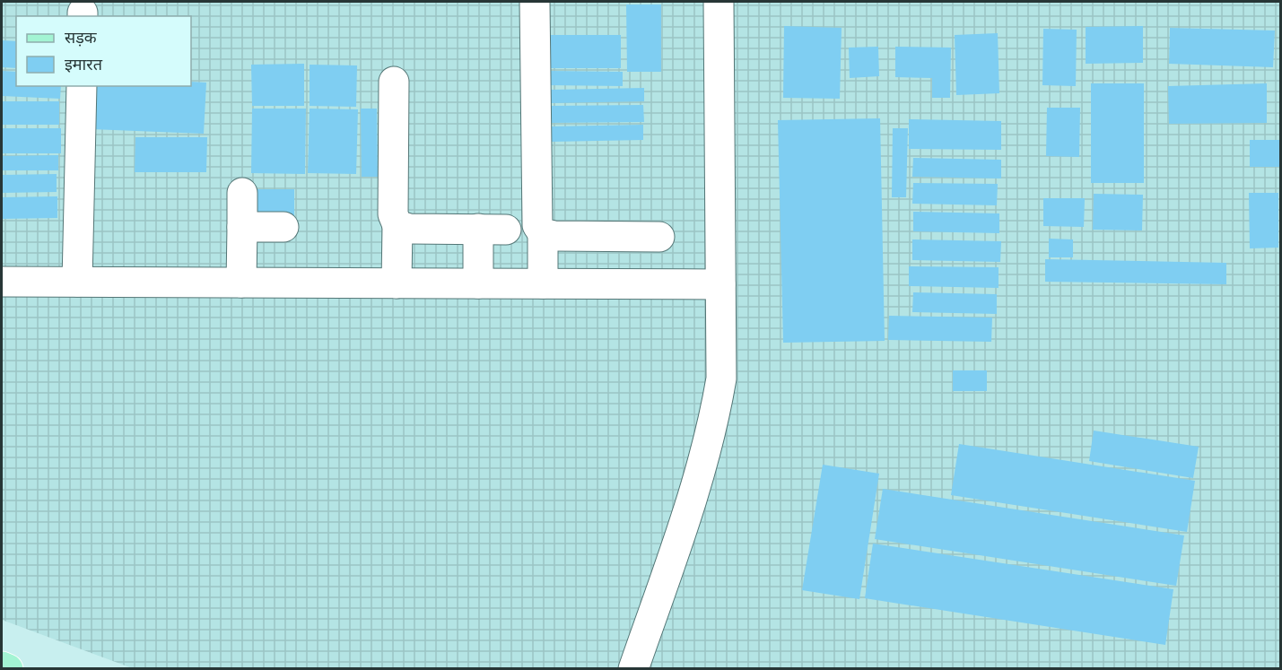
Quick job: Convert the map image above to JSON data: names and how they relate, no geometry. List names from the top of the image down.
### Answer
{
  "legend": ["सड़क", "इमारत"]
}
